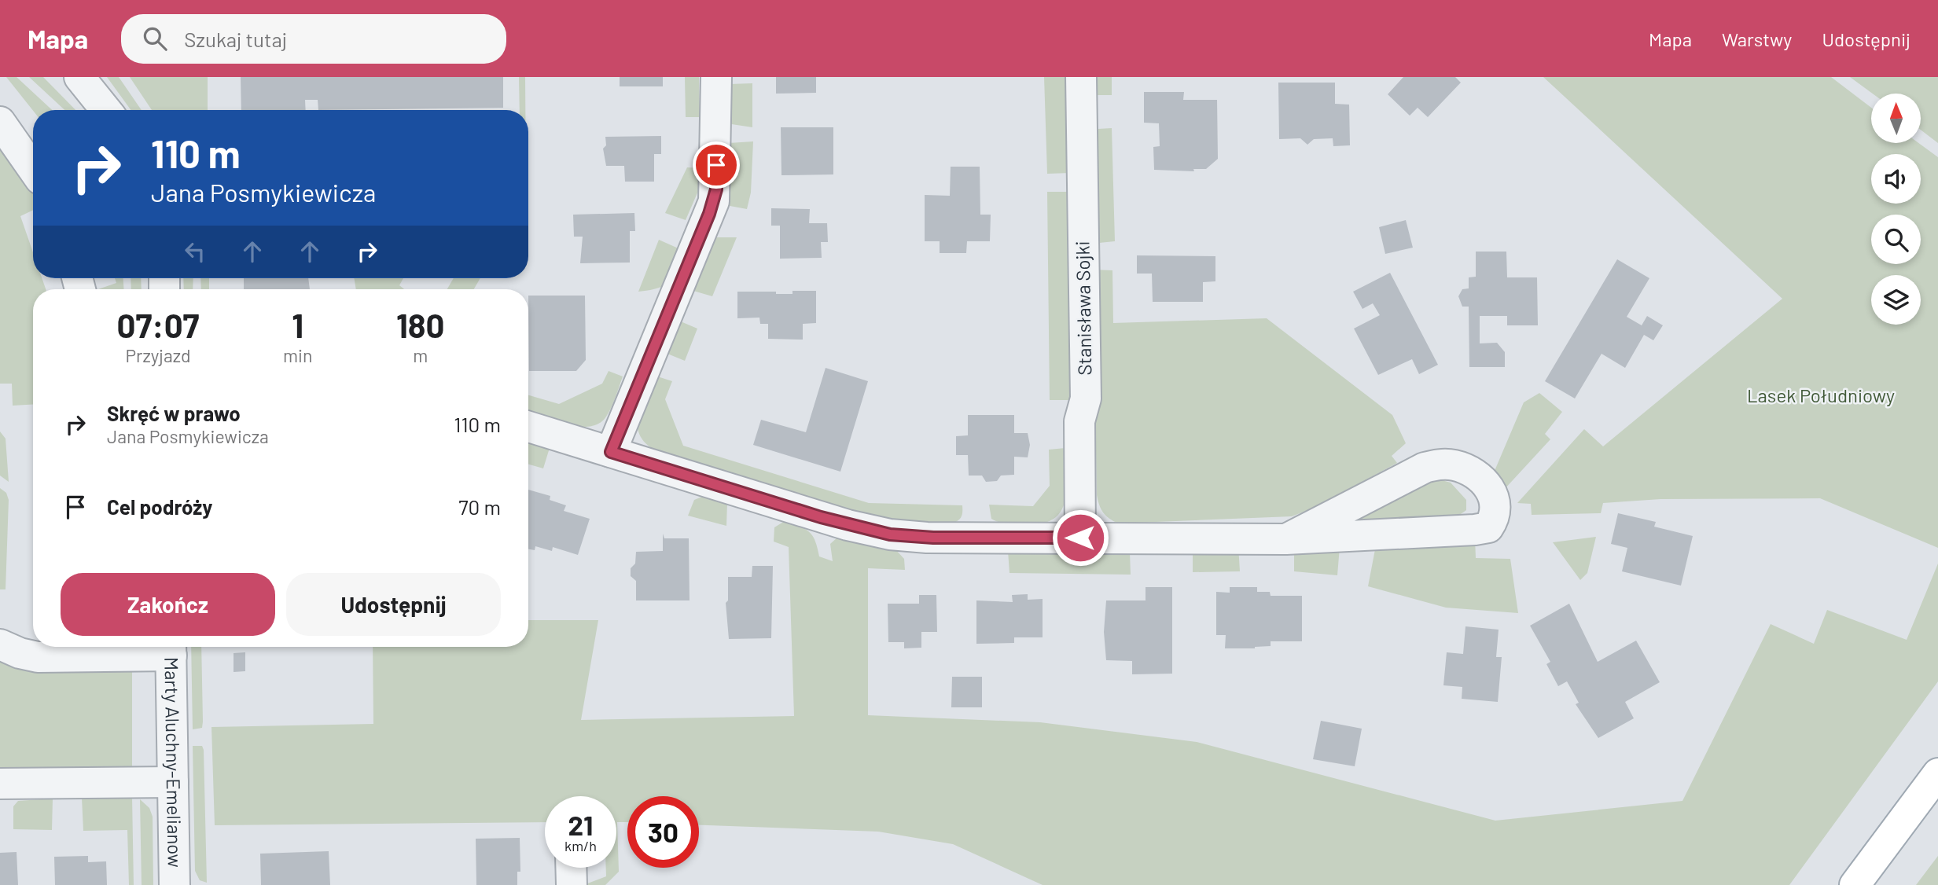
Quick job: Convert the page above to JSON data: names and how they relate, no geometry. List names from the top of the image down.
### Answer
{
  "streets": {
    "street": ["Stanisława Sojki", "Marty Aluchny-Emelianow"]
  },
  "parks": ["Lasek Południowy"],
  "north": "top",
  "page": {
    "header": "Mapa",
    "search": "Szukaj tutaj",
    "nav": ["Mapa", "Warstwy", "Udostępnij"],
    "turn": ["110 m", "Jana Posmykiewicza"],
    "eta": [
      "07:07",
      "Przyjazd",
      "1",
      "min",
      "180",
      "m"
    ],
    "list": [
      {
        "name": "Skręć w prawo",
        "note": "Jana Posmykiewicza",
        "value": "110 m"
      },
      {
        "name": "Cel podróży",
        "value": "70 m"
      }
    ],
    "buttons": ["Zakończ", "Udostępnij"],
    "speed": "21 km/h",
    "limit": "30"
  }
}
